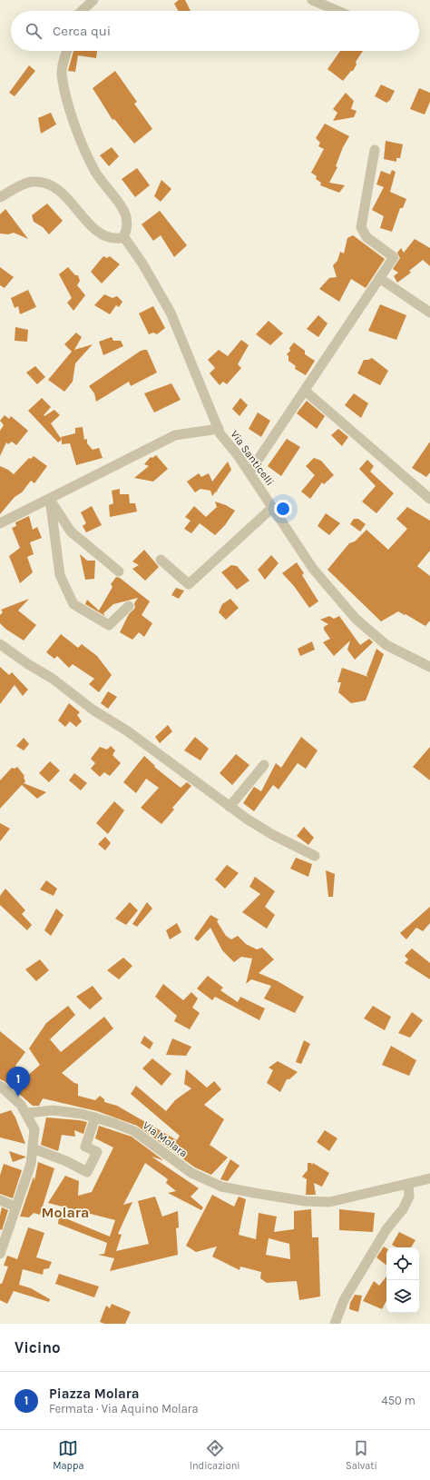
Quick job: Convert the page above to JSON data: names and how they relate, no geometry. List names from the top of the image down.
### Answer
{
  "streets": {
    "street": ["Via Santicelli", "Via Molara"]
  },
  "districts": ["Molara"],
  "page": {
    "search": "Cerca qui",
    "pins": "1",
    "heading": "Vicino",
    "list": [
      {
        "mark": "1",
        "name": "Piazza Molara",
        "note": "Fermata · Via Aquino Molara",
        "value": "450 m"
      }
    ],
    "nav": ["Mappa", "Indicazioni", "Salvati"]
  }
}
